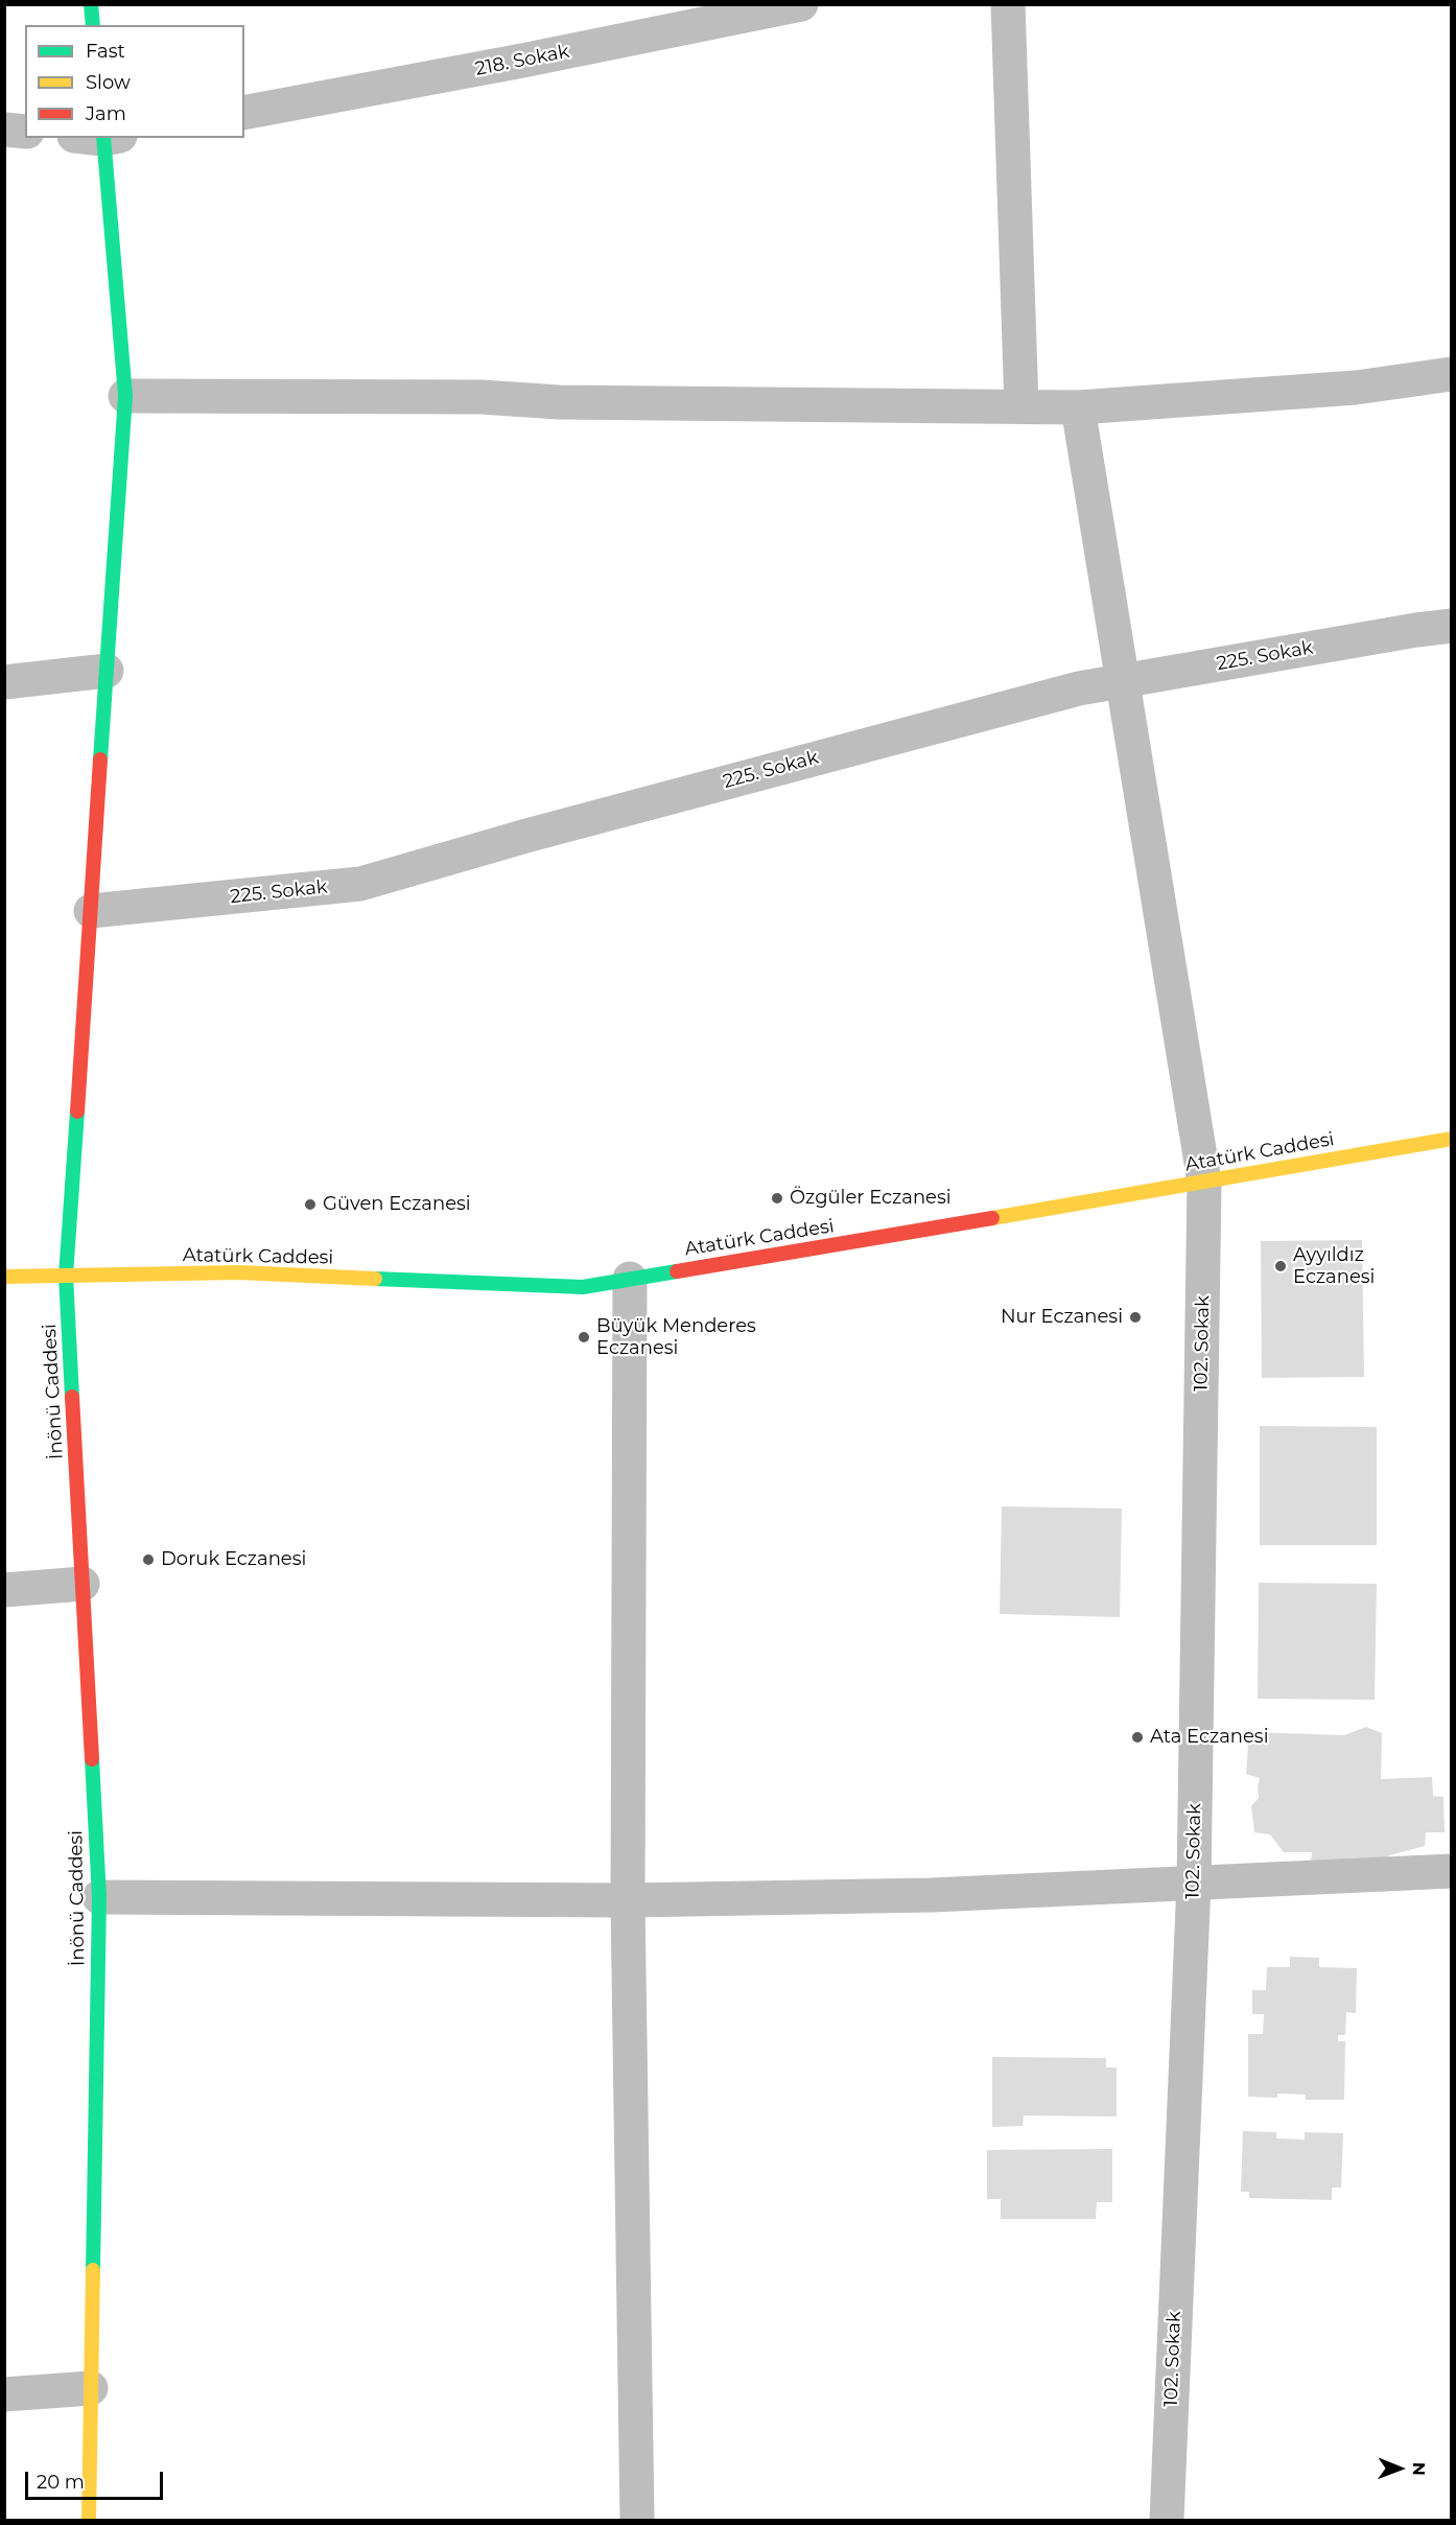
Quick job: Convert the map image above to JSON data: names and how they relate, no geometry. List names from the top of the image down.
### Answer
{
  "streets": {
    "main road": ["Atatürk Caddesi", "İnönü Caddesi"],
    "street": ["218. Sokak", "225. Sokak", "102. Sokak"]
  },
  "crossings": [
    ["225. Sokak", "102. Sokak"],
    ["225. Sokak", "İnönü Caddesi"],
    ["Atatürk Caddesi", "102. Sokak"],
    ["Atatürk Caddesi", "İnönü Caddesi"]
  ],
  "places": [
    "Özgüler Eczanesi",
    "Güven Eczanesi",
    "Ayyıldız Eczanesi",
    "Nur Eczanesi",
    "Büyük Menderes Eczanesi",
    "Doruk Eczanesi",
    "Ata Eczanesi"
  ],
  "legend": ["Fast", "Slow", "Jam"],
  "scale_bar": "20 m",
  "north": "right"
}
